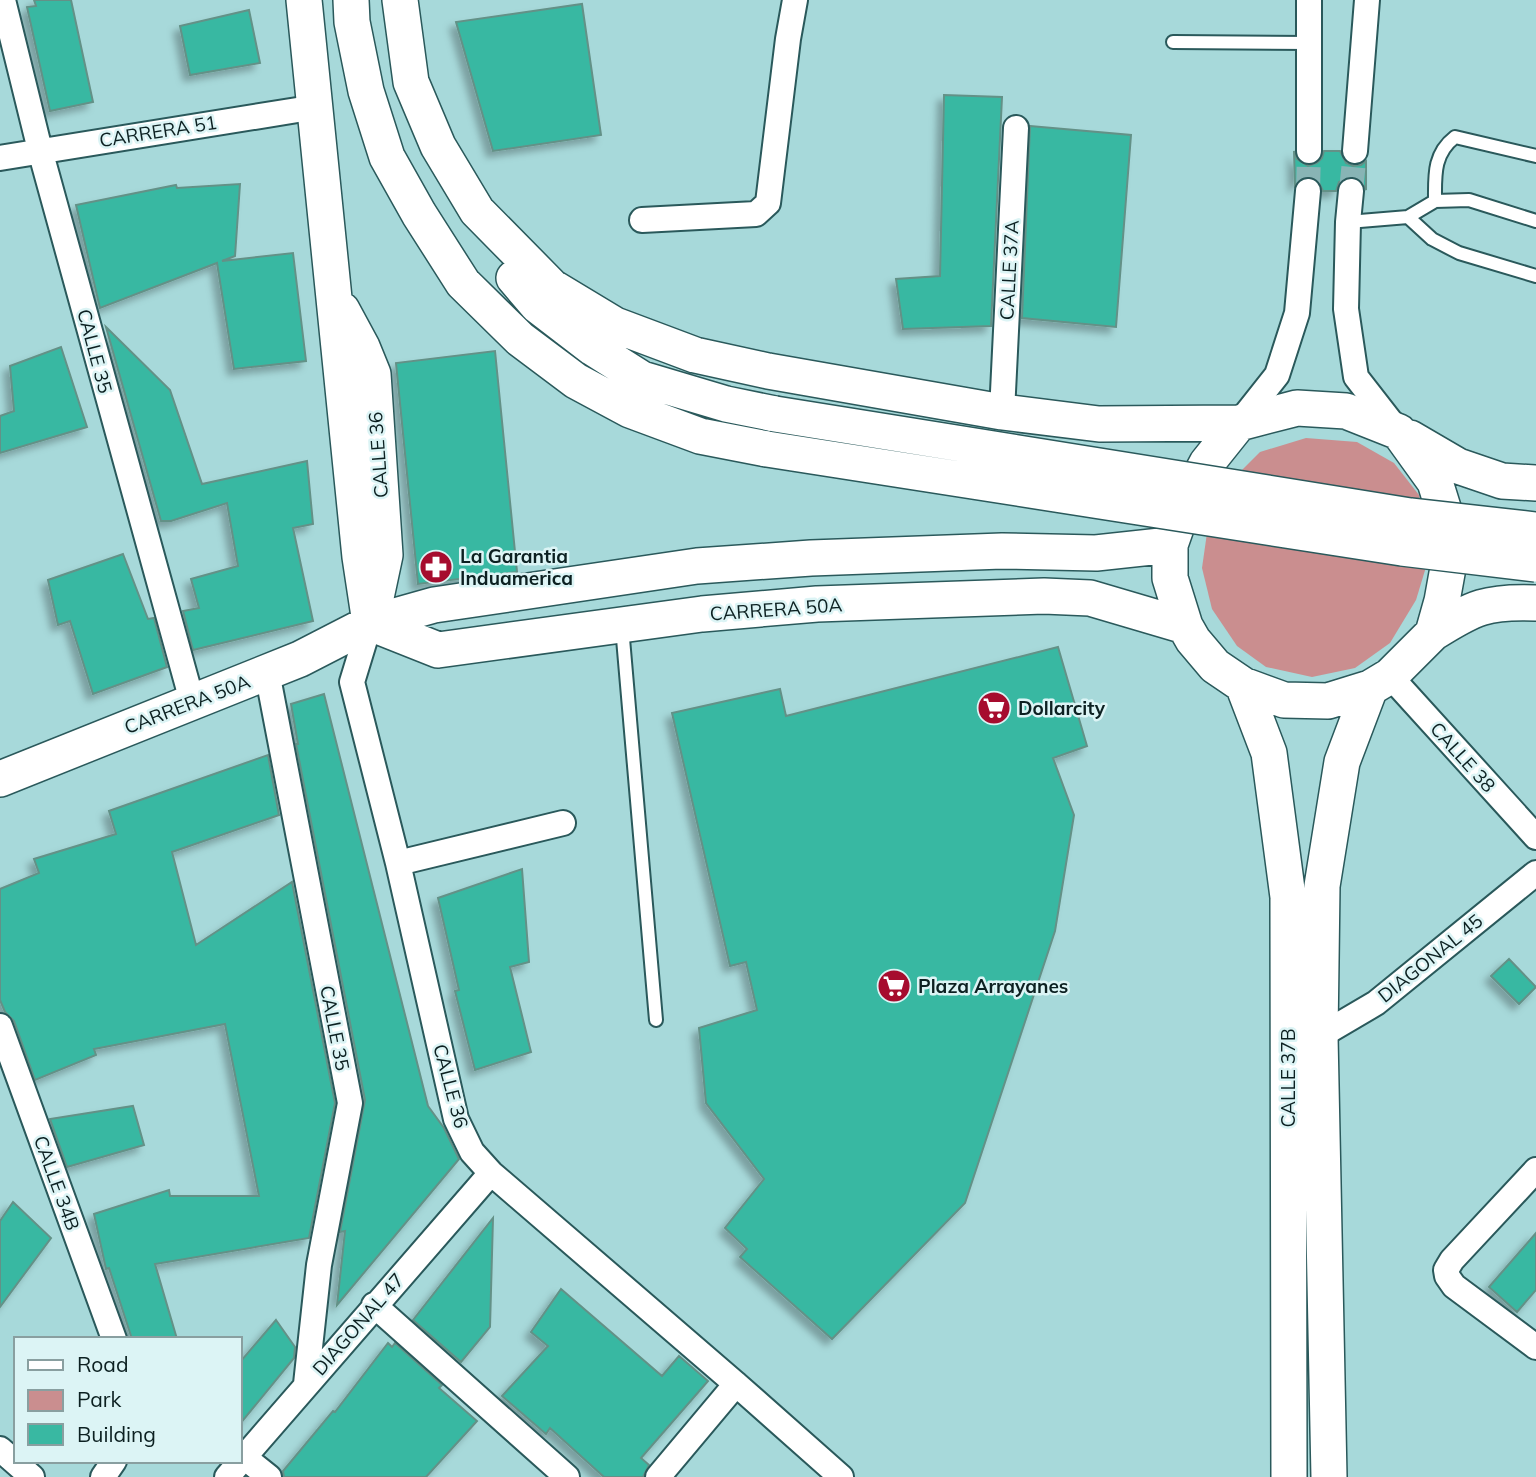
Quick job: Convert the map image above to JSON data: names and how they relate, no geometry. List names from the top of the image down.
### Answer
{
  "streets": {
    "main road": ["CALLE 36", "CARRERA 50A", "CALLE 37B"],
    "street": [
      "CARRERA 51",
      "CALLE 37A",
      "CALLE 35",
      "CALLE 38",
      "DIAGONAL 45",
      "CALLE 34B",
      "DIAGONAL 47"
    ]
  },
  "crossings": [
    ["CARRERA 51", "CALLE 35"],
    ["CARRERA 51", "CALLE 36"],
    ["CALLE 35", "CARRERA 50A"],
    ["CALLE 35", "DIAGONAL 47"],
    ["CALLE 36", "CARRERA 50A"],
    ["CALLE 36", "DIAGONAL 47"],
    ["CALLE 38", "CALLE 37B"],
    ["DIAGONAL 45", "CALLE 37B"]
  ],
  "places": {
    "pharmacy": ["La Garantia Induamerica"],
    "supermarket": ["Dollarcity", "Plaza Arrayanes"]
  },
  "legend": ["Road", "Park", "Building"]
}
